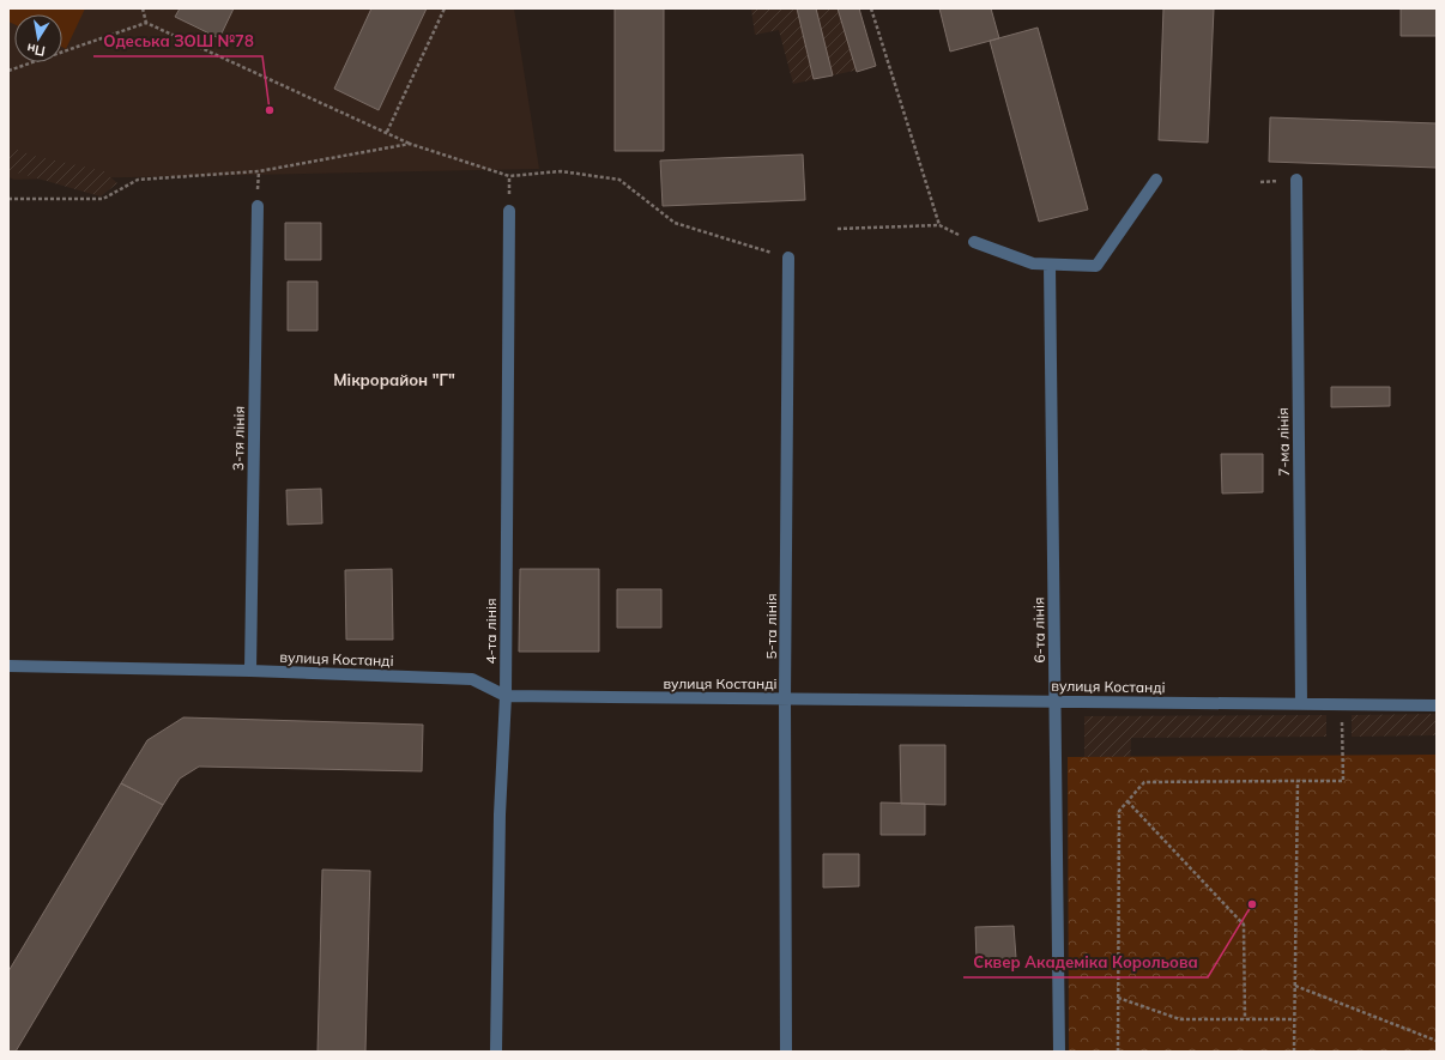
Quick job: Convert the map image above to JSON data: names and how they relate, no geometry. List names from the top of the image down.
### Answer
{
  "streets": {
    "street": [
      "3-тя лінія",
      "7-ма лінія",
      "5-та лінія",
      "6-та лінія",
      "4-та лінія",
      "вулиця Костанді"
    ]
  },
  "crossings": [
    ["3-тя лінія", "вулиця Костанді"],
    ["7-ма лінія", "вулиця Костанді"],
    ["5-та лінія", "вулиця Костанді"],
    ["6-та лінія", "вулиця Костанді"],
    ["4-та лінія", "вулиця Костанді"]
  ],
  "districts": ["Мікрорайон \"Г\""],
  "places": ["Одеська ЗОШ №78", "Сквер Академіка Корольова"],
  "north": "bottom"
}
